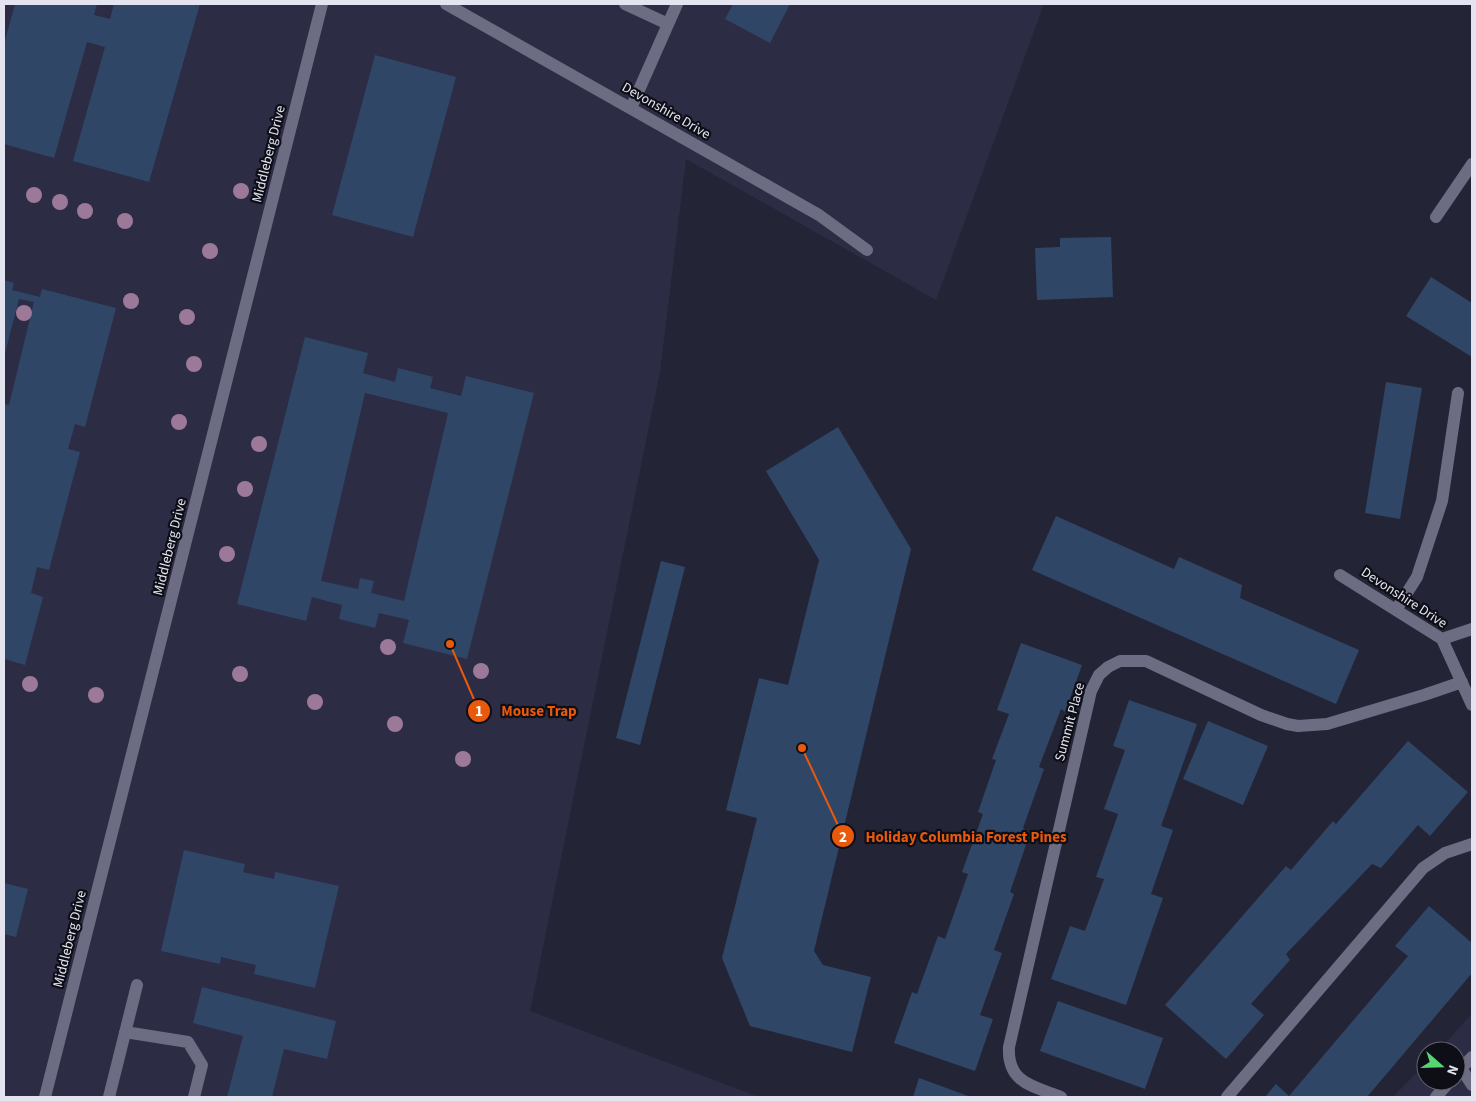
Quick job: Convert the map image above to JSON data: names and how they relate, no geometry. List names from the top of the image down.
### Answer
{
  "streets": {
    "street": ["Devonshire Drive", "Middleberg Drive", "Summit Place"]
  },
  "crossings": [
    ["Devonshire Drive", "Summit Place"]
  ],
  "places": ["Mouse Trap", "Holiday Columbia Forest Pines"],
  "north": "right"
}
